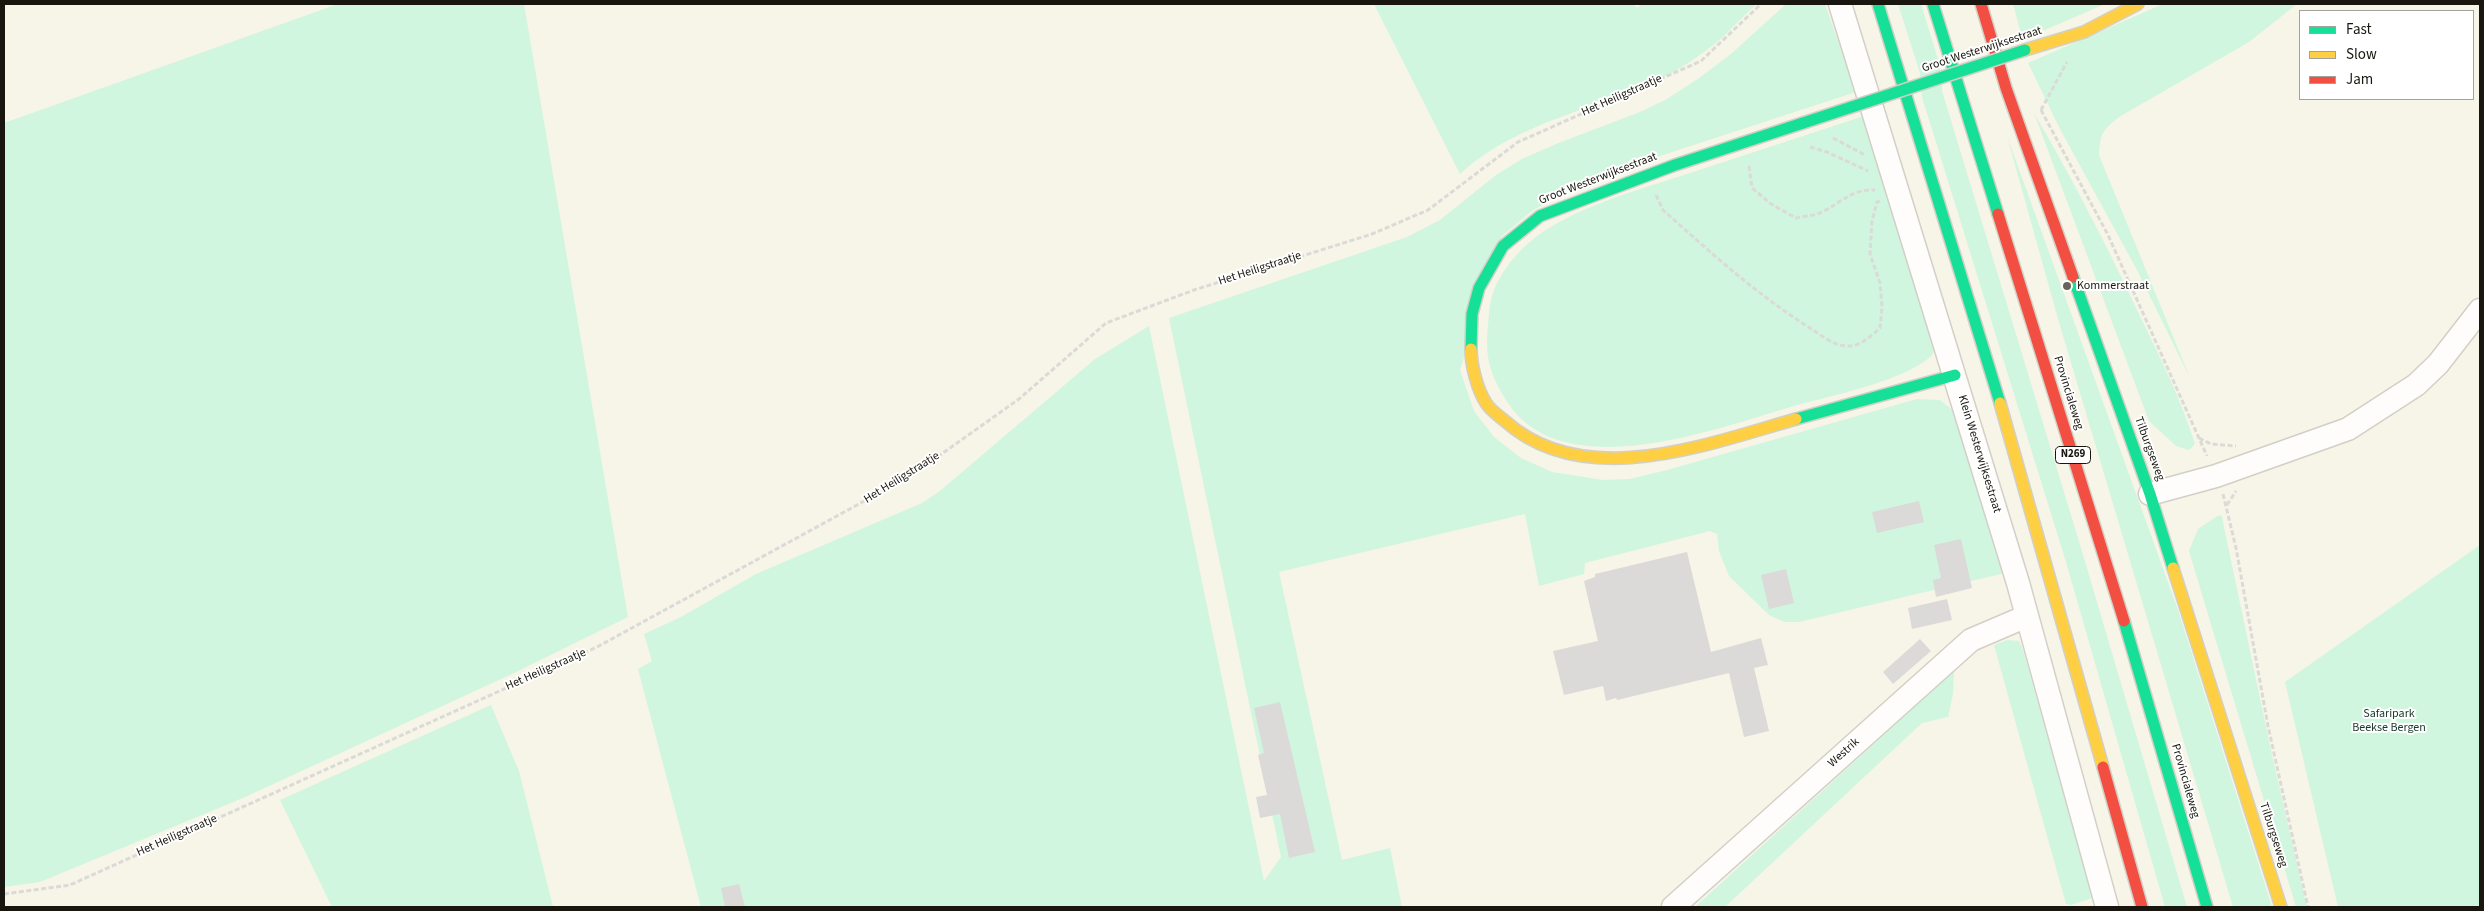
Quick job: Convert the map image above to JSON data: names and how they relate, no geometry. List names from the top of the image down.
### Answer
{
  "streets": {
    "main road": [
      "Groot Westerwijksestraat",
      "Provincialeweg",
      "Tilburgseweg",
      "N269"
    ],
    "street": ["Klein Westerwijksestraat", "Westrik"],
    "path": ["Het Heiligstraatje"]
  },
  "crossings": [
    ["Groot Westerwijksestraat", "Klein Westerwijksestraat"],
    ["Klein Westerwijksestraat", "Westrik"]
  ],
  "parks": ["Safaripark Beekse Bergen"],
  "places": ["Kommerstraat"],
  "legend": ["Fast", "Slow", "Jam"]
}
